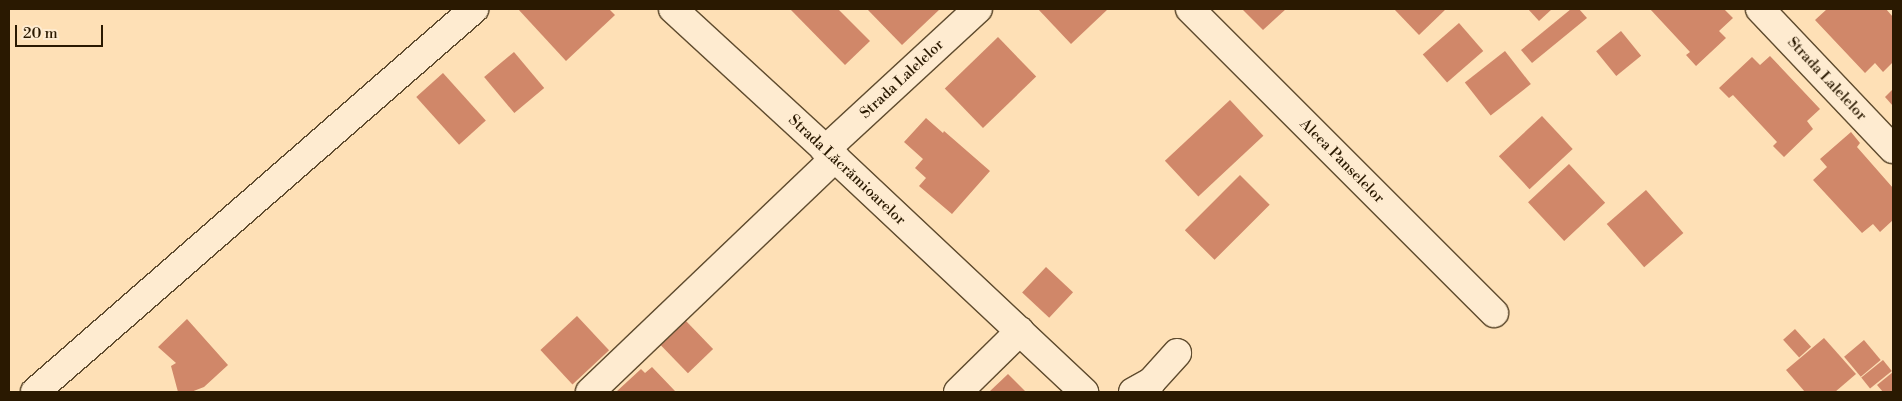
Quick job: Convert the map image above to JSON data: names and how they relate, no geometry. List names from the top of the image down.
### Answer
{
  "streets": {
    "street": ["Strada Lalelelor", "Aleea Panselelor", "Strada Lăcrămioarelor"]
  },
  "crossings": [
    ["Strada Lalelelor", "Strada Lăcrămioarelor"]
  ],
  "scale_bar": "20 m"
}
